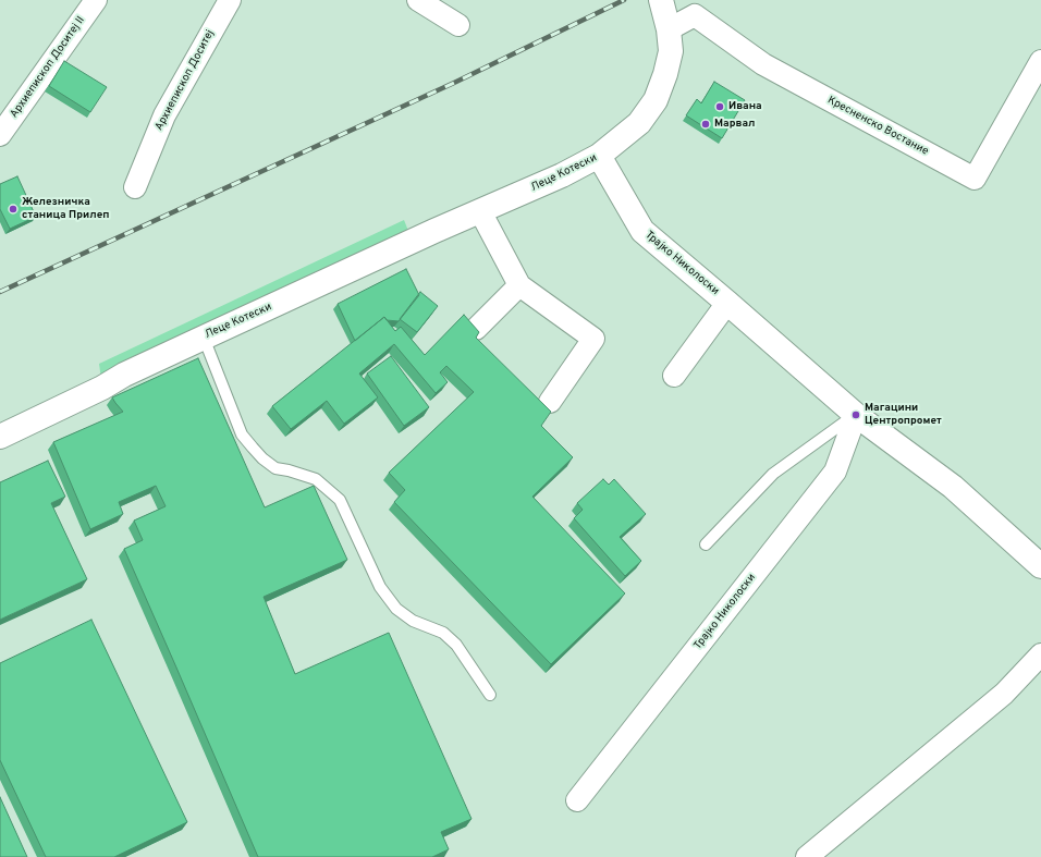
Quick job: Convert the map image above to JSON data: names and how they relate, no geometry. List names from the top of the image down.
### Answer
{
  "streets": {
    "main road": ["Леце Котески", "Трајко Николоски"],
    "street": ["Архиепископ Доситеј II", "Архиепископ Доситеј", "Кресненско Востание"]
  },
  "crossings": [
    ["Кресненско Востание", "Леце Котески"],
    ["Леце Котески", "Трајко Николоски"]
  ],
  "places": [
    "Ивана",
    "Марвал",
    "Железничка станица Прилеп",
    "Магацини Центропромет"
  ]
}
